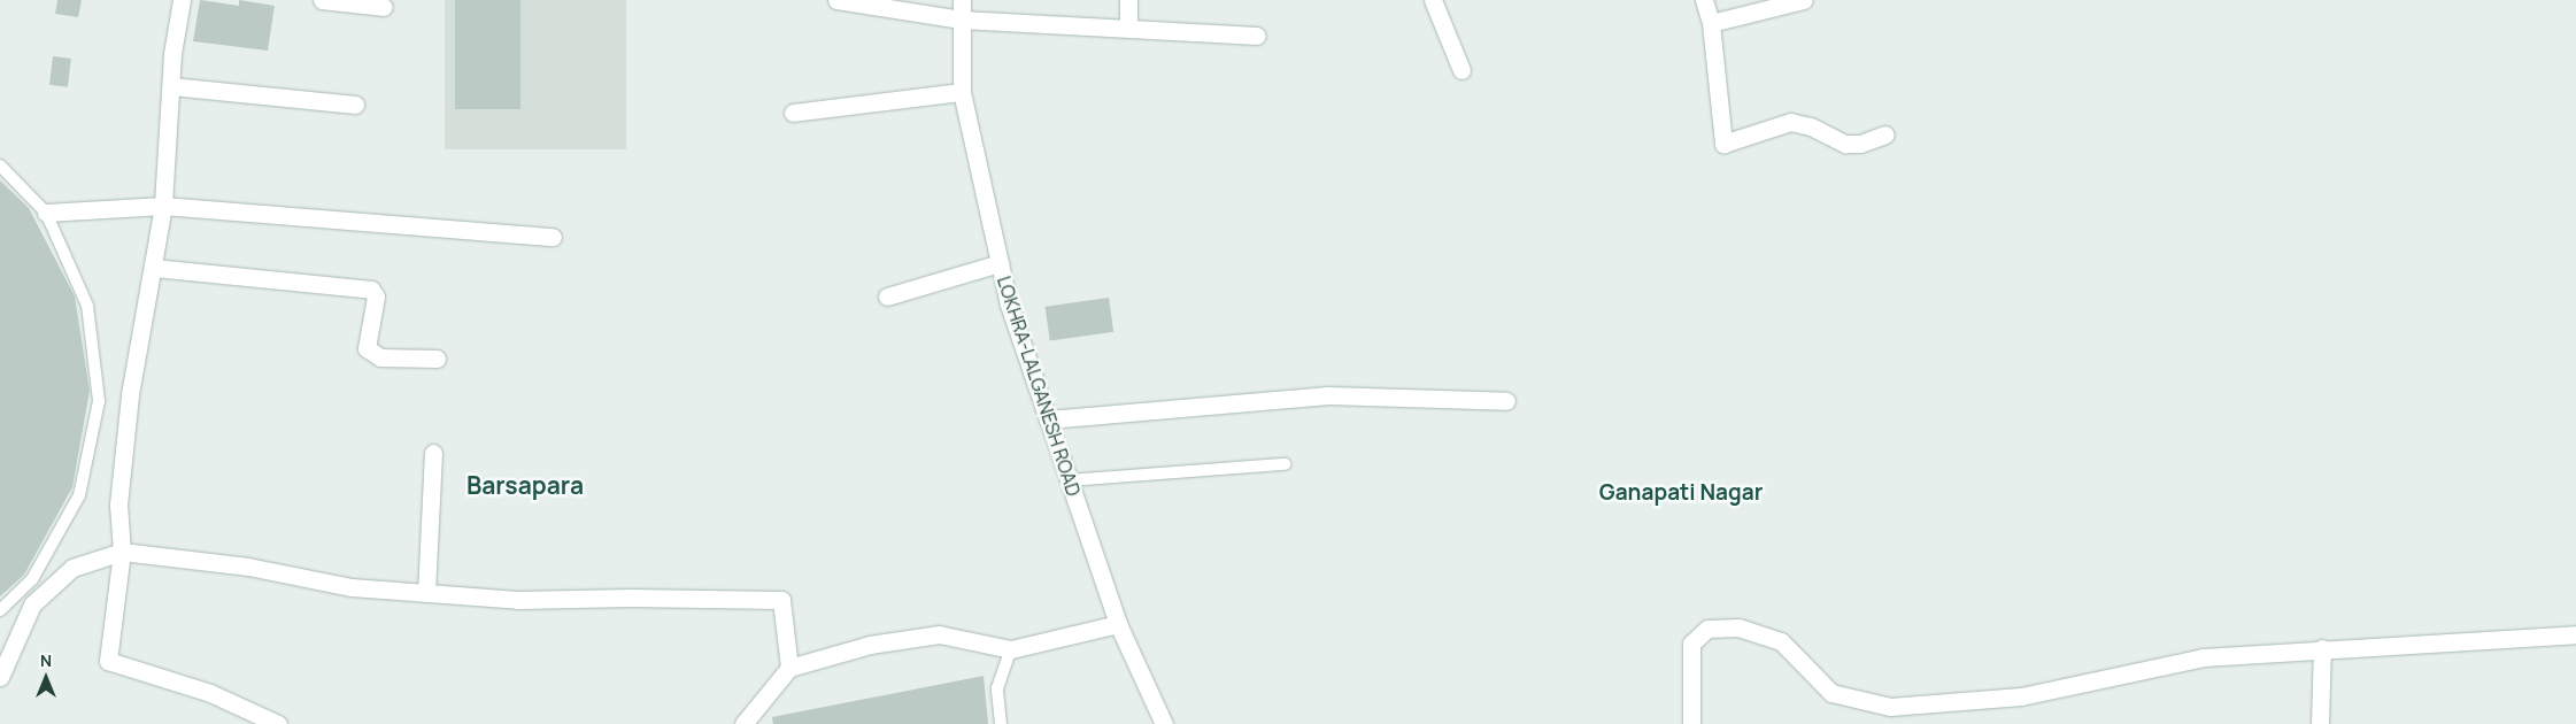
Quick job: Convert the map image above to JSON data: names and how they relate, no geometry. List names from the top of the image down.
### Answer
{
  "streets": {
    "street": ["LOKHRA-LALGANESH ROAD"]
  },
  "districts": ["Barsapara", "Ganapati Nagar"],
  "north": "top"
}
